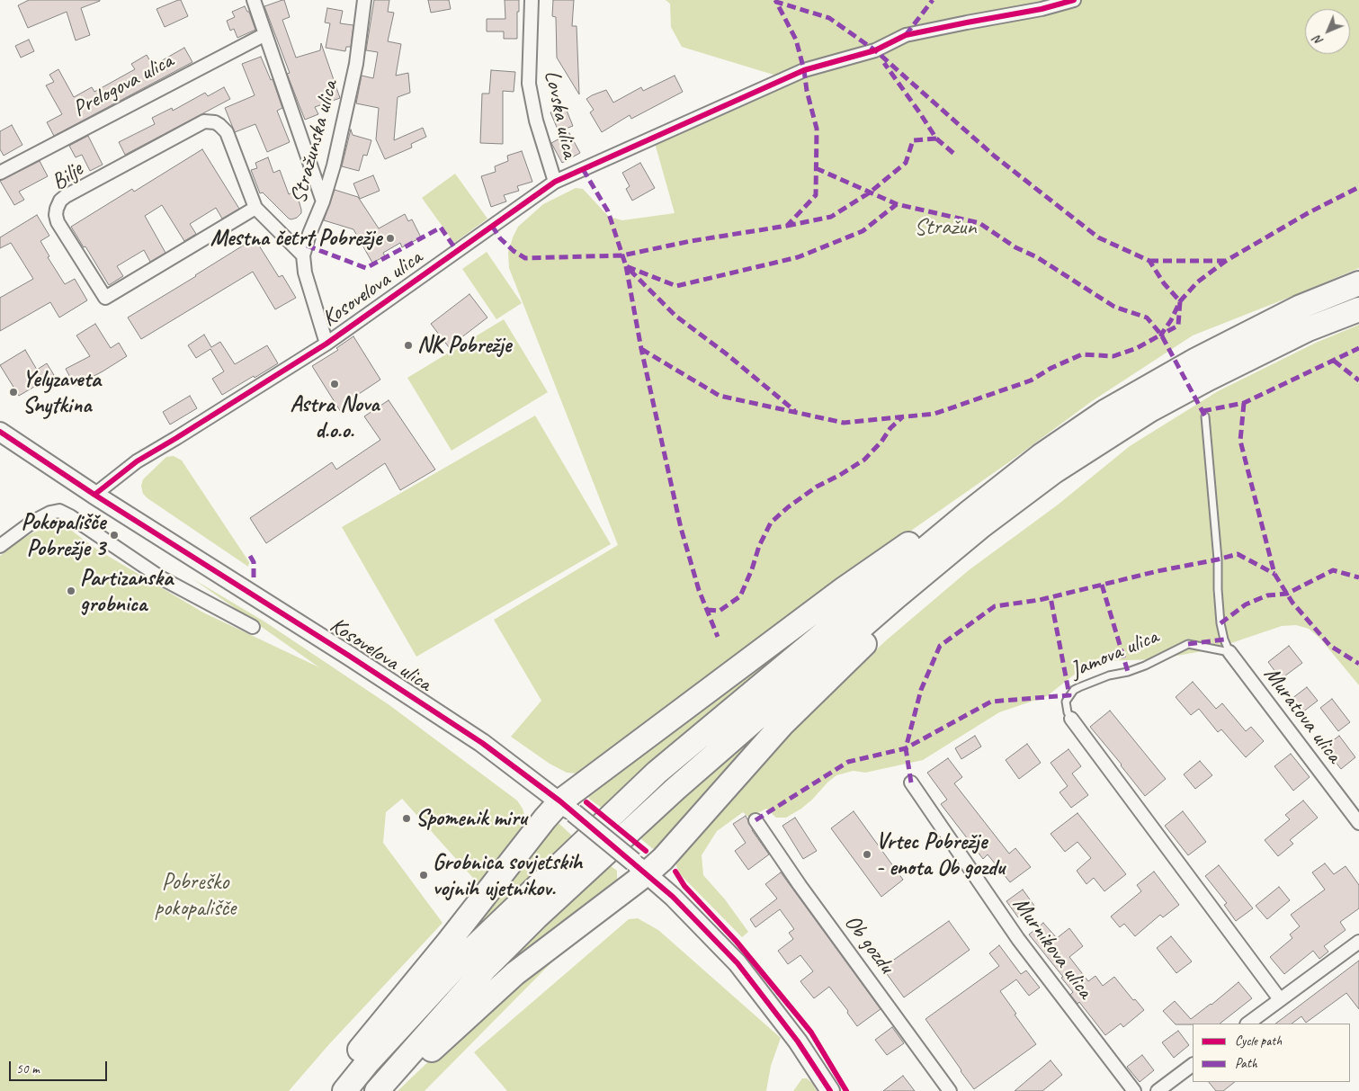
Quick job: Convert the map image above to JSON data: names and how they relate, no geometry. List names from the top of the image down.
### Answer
{
  "streets": {
    "street": [
      "Prelogova ulica",
      "Lovska ulica",
      "Stražunska ulica",
      "Bilje",
      "Kosovelova ulica",
      "Jamova ulica",
      "Muratova ulica",
      "Ob gozdu",
      "Murnikova ulica"
    ]
  },
  "crossings": [
    ["Lovska ulica", "Kosovelova ulica"],
    ["Stražunska ulica", "Bilje"],
    ["Stražunska ulica", "Kosovelova ulica"],
    ["Jamova ulica", "Muratova ulica"]
  ],
  "parks": ["Stražun", "Pobreško pokopališče"],
  "places": [
    "Mestna četrt Pobrežje",
    "NK Pobrežje",
    "Astra Nova d.o.o.",
    "Yelyzaveta Snytkina",
    "Pokopališče Pobrežje 3",
    "Partizanska grobnica",
    "Spomenik miru",
    "Vrtec Pobrežje - enota Ob gozdu",
    "Grobnica sovjetskih vojnih ujetnikov."
  ],
  "legend": ["Cycle path", "Path"],
  "scale_bar": "50 m",
  "north": "bottom left"
}
